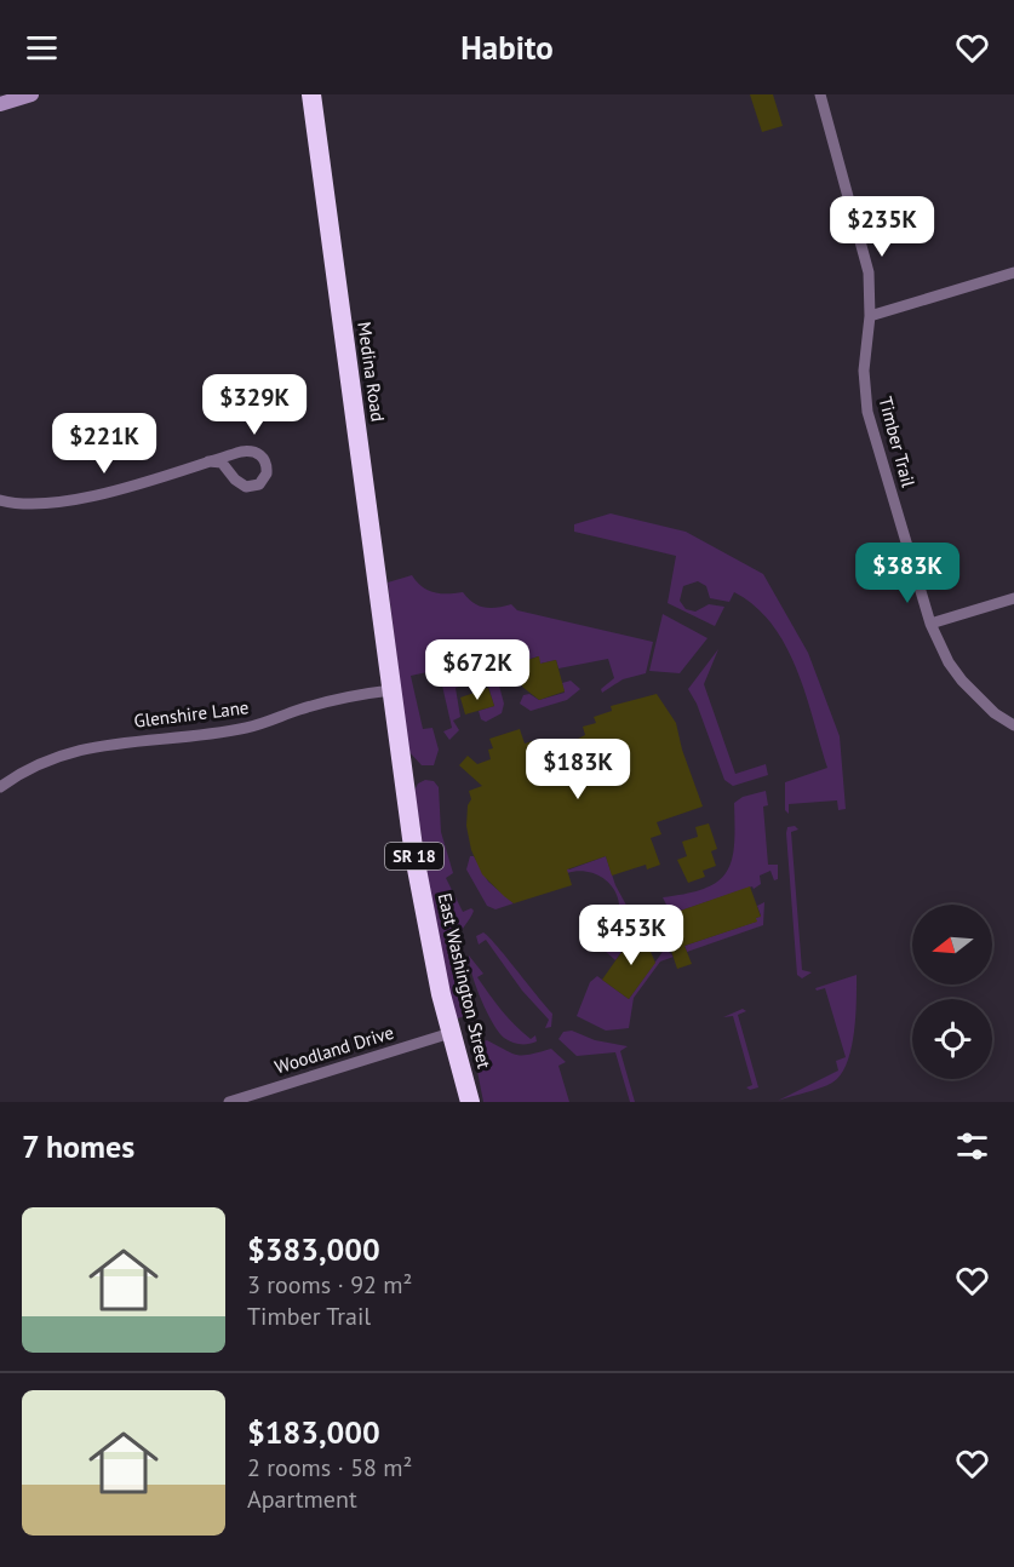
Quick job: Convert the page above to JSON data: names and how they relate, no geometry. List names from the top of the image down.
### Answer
{
  "streets": {
    "highway": ["Medina Road", "SR 18", "East Washington Street"],
    "street": ["Timber Trail", "Glenshire Lane", "Woodland Drive"]
  },
  "crossings": [
    ["Medina Road", "East Washington Street"],
    ["Glenshire Lane", "East Washington Street"],
    ["East Washington Street", "Woodland Drive"]
  ],
  "north": "left",
  "page": {
    "header": "Habito",
    "price": [
      "$235K",
      "$329K",
      "$221K",
      "$383K",
      "$672K",
      "$183K",
      "$453K"
    ],
    "heading": "7 homes",
    "list": [
      {
        "name": "$383,000",
        "note": "3 rooms · 92 m² · Timber Trail"
      },
      {
        "name": "$183,000",
        "note": "2 rooms · 58 m² · Apartment"
      }
    ]
  }
}
